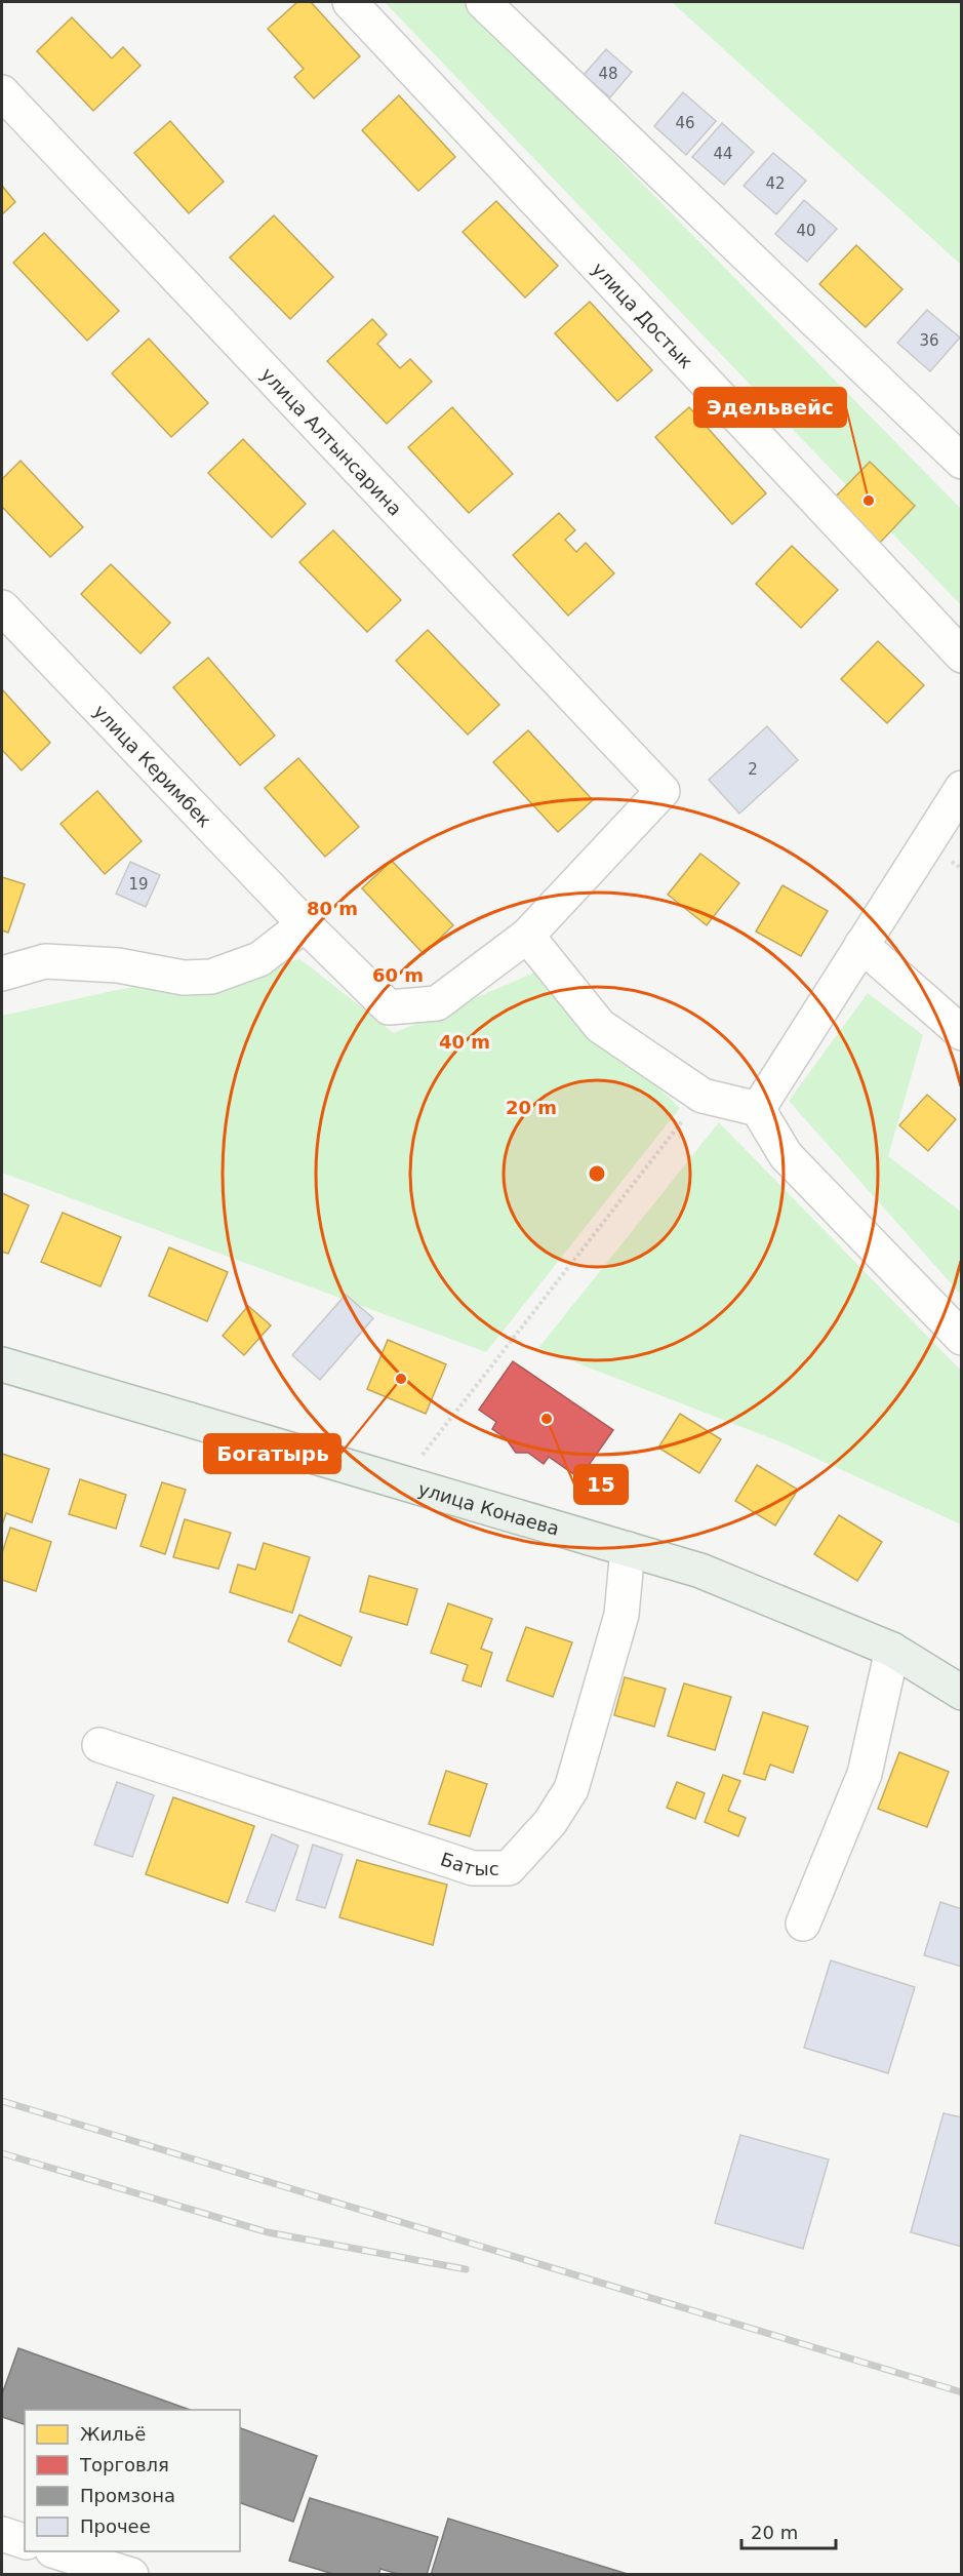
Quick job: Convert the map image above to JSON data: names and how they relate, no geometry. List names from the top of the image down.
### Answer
{
  "streets": {
    "main road": ["улица Конаева"],
    "street": [
      "улица Достык",
      "улица Алтынсарина",
      "улица Керимбек",
      "Батыс"
    ]
  },
  "crossings": [
    ["улица Алтынсарина", "улица Керимбек"],
    ["улица Конаева", "Батыс"]
  ],
  "places": ["Эдельвейс", "Богатырь", "15"],
  "house_numbers": [
    "48",
    "46",
    "44",
    "42",
    "40",
    "36",
    "2",
    "19"
  ],
  "legend": [
    "Жильё",
    "Торговля",
    "Промзона",
    "Прочее"
  ],
  "scale_bar": "20 m",
  "rings": [
    "80 m",
    "60 m",
    "40 m",
    "20 m"
  ]
}
